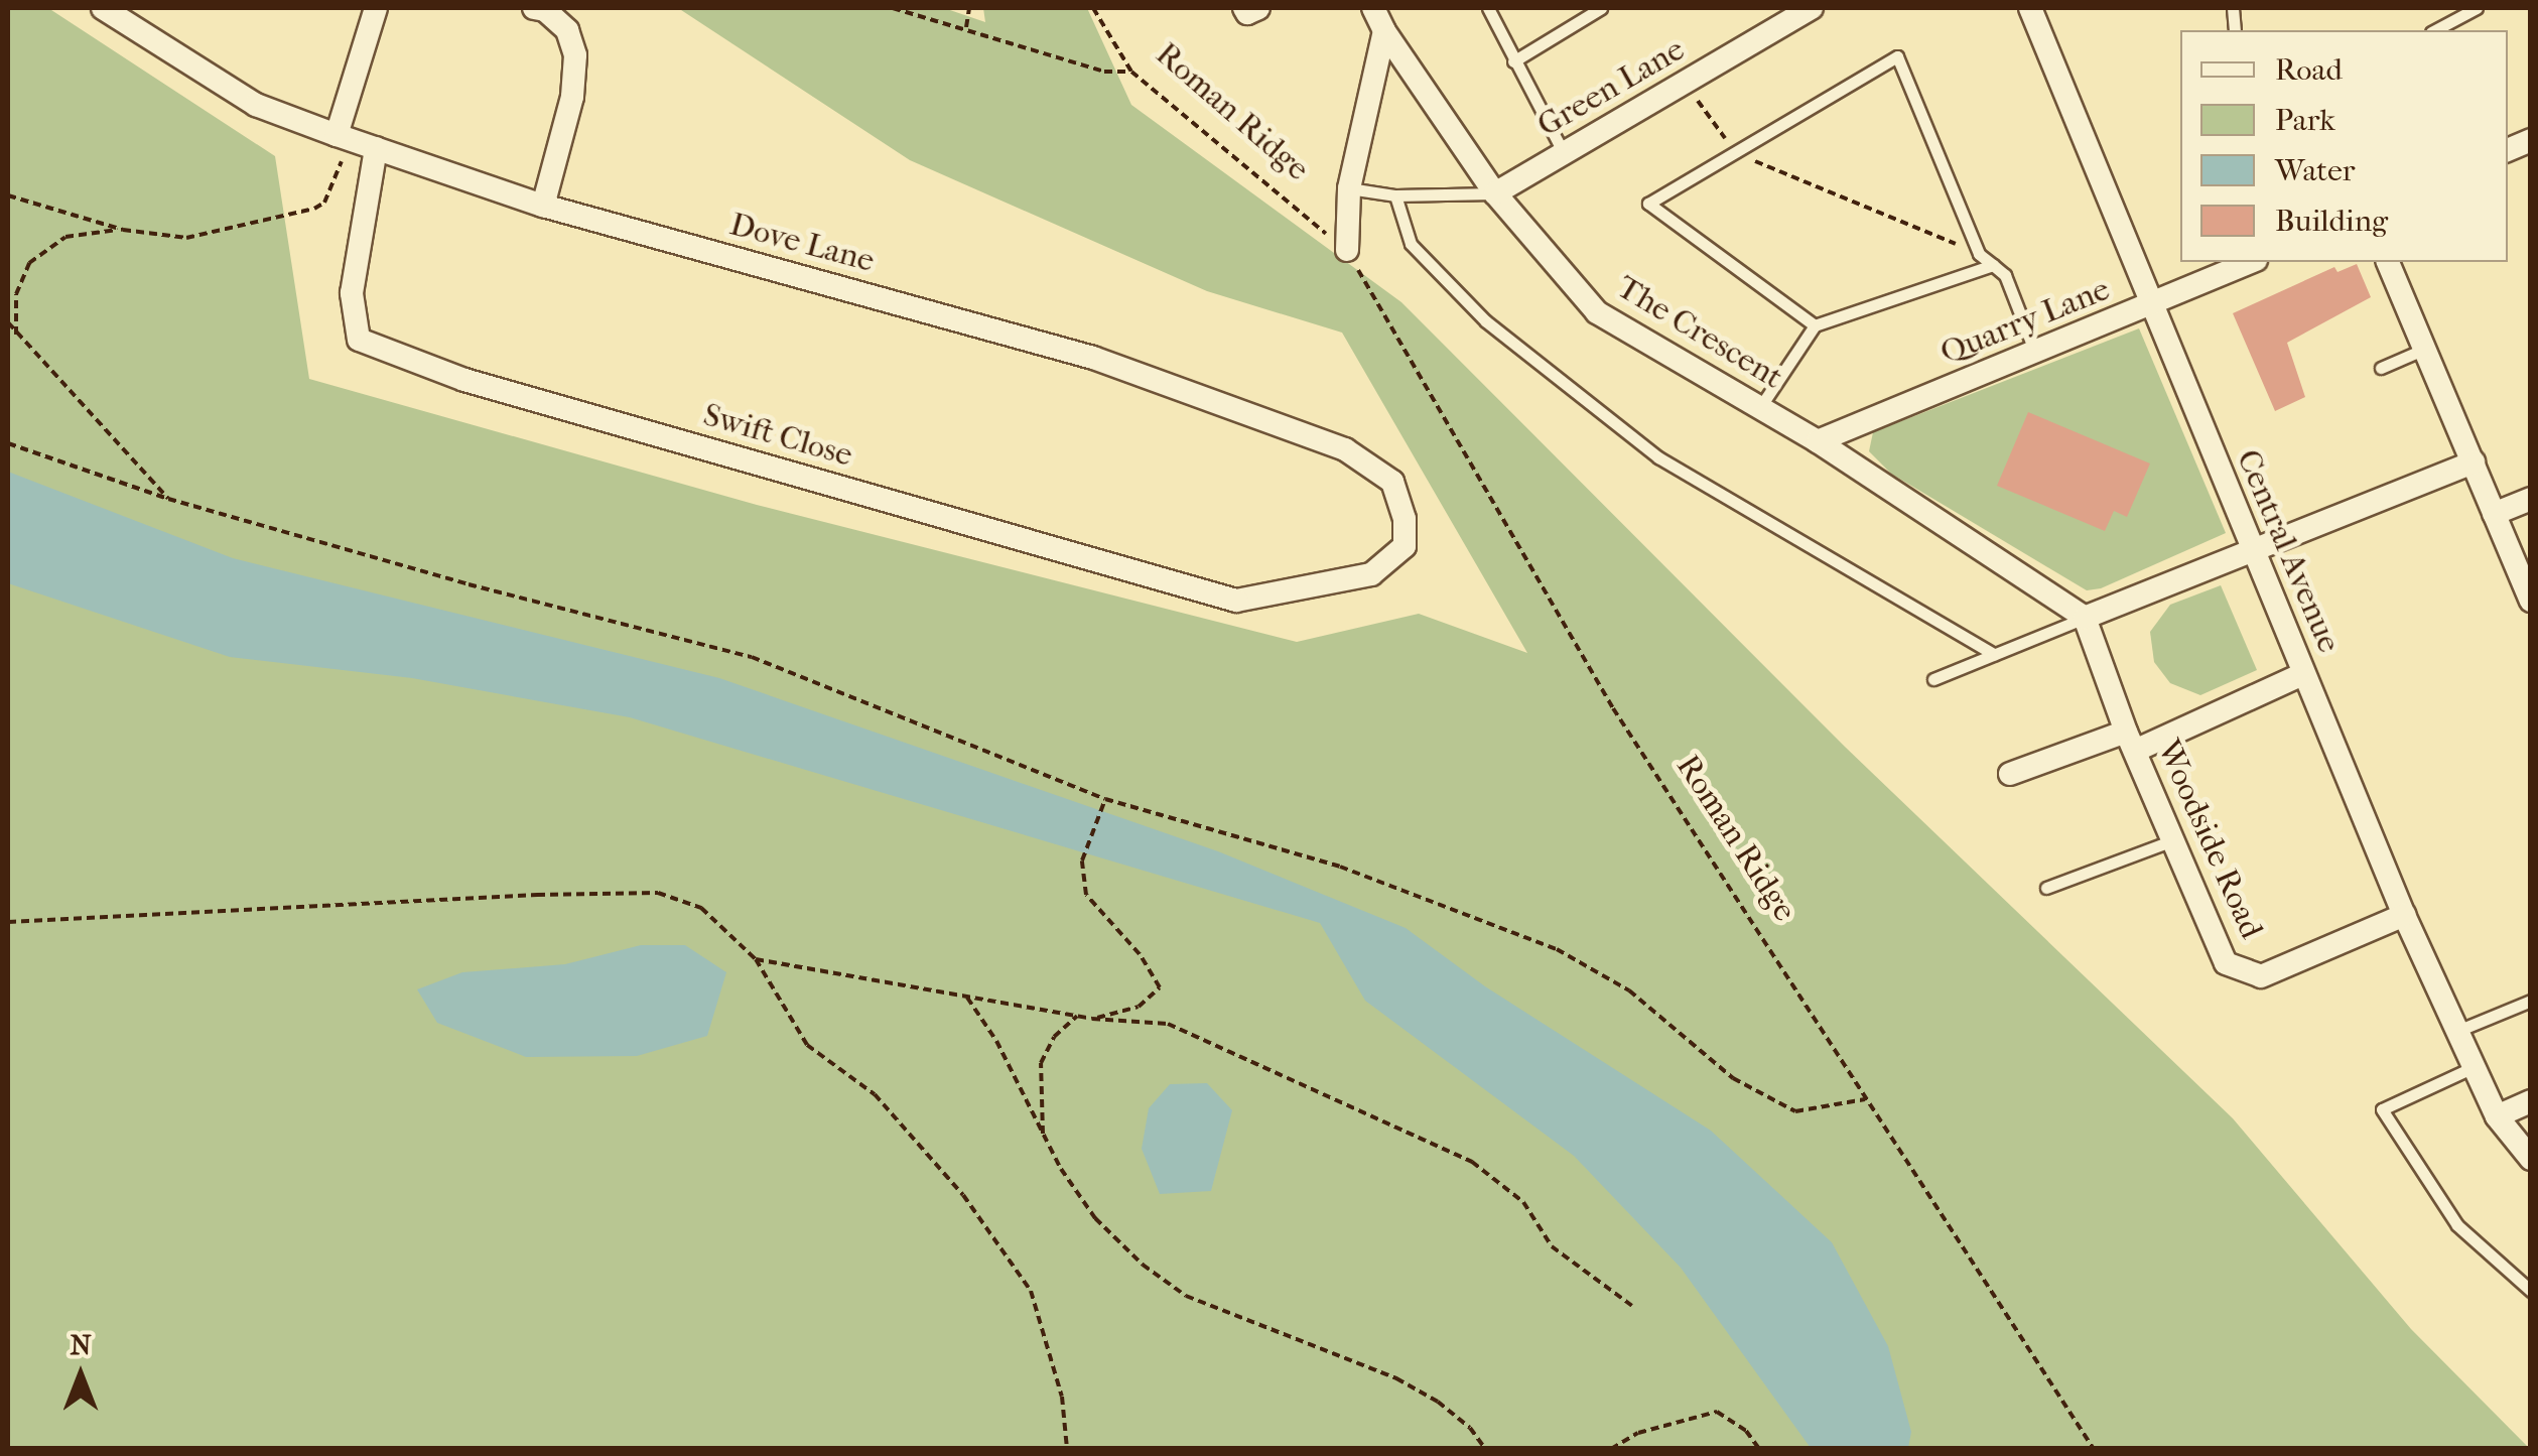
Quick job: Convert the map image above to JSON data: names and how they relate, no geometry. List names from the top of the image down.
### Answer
{
  "streets": {
    "street": [
      "Green Lane",
      "Roman Ridge",
      "Dove Lane",
      "Quarry Lane",
      "The Crescent",
      "Swift Close",
      "Central Avenue",
      "Woodside Road"
    ]
  },
  "crossings": [
    ["Green Lane", "The Crescent"],
    ["Roman Ridge", "The Crescent"],
    ["Dove Lane", "Swift Close"],
    ["Quarry Lane", "The Crescent"],
    ["Quarry Lane", "Central Avenue"],
    ["The Crescent", "Woodside Road"],
    ["Central Avenue", "Woodside Road"]
  ],
  "legend": [
    "Road",
    "Park",
    "Water",
    "Building"
  ],
  "north": "top"
}
